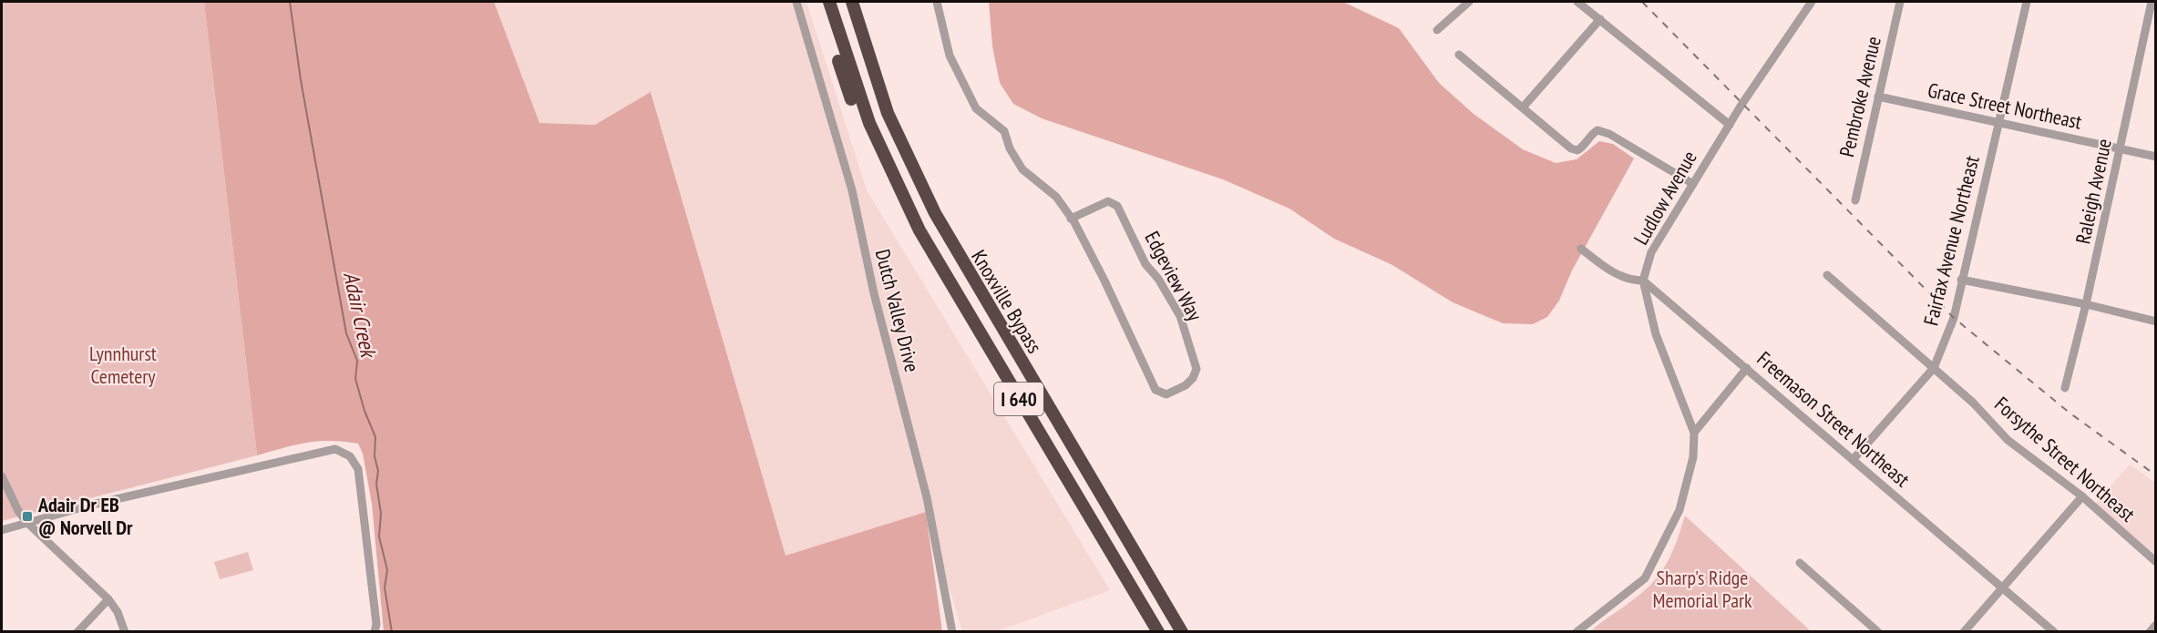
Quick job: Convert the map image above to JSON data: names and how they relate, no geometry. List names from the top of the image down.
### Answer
{
  "streets": {
    "highway": ["Knoxville Bypass", "I 640"],
    "street": [
      "Pembroke Avenue",
      "Grace Street Northeast",
      "Raleigh Avenue",
      "Ludlow Avenue",
      "Fairfax Avenue Northeast",
      "Edgeview Way",
      "Dutch Valley Drive",
      "Freemason Street Northeast",
      "Forsythe Street Northeast"
    ]
  },
  "crossings": [
    ["Pembroke Avenue", "Grace Street Northeast"],
    ["Grace Street Northeast", "Raleigh Avenue"],
    ["Grace Street Northeast", "Fairfax Avenue Northeast"],
    ["Ludlow Avenue", "Freemason Street Northeast"],
    ["Fairfax Avenue Northeast", "Freemason Street Northeast"],
    ["Fairfax Avenue Northeast", "Forsythe Street Northeast"]
  ],
  "water": ["Adair Creek"],
  "parks": ["Lynnhurst Cemetery", "Sharp's Ridge Memorial Park"],
  "places": {
    "transit": ["Adair Dr EB @ Norvell Dr"]
  }
}
